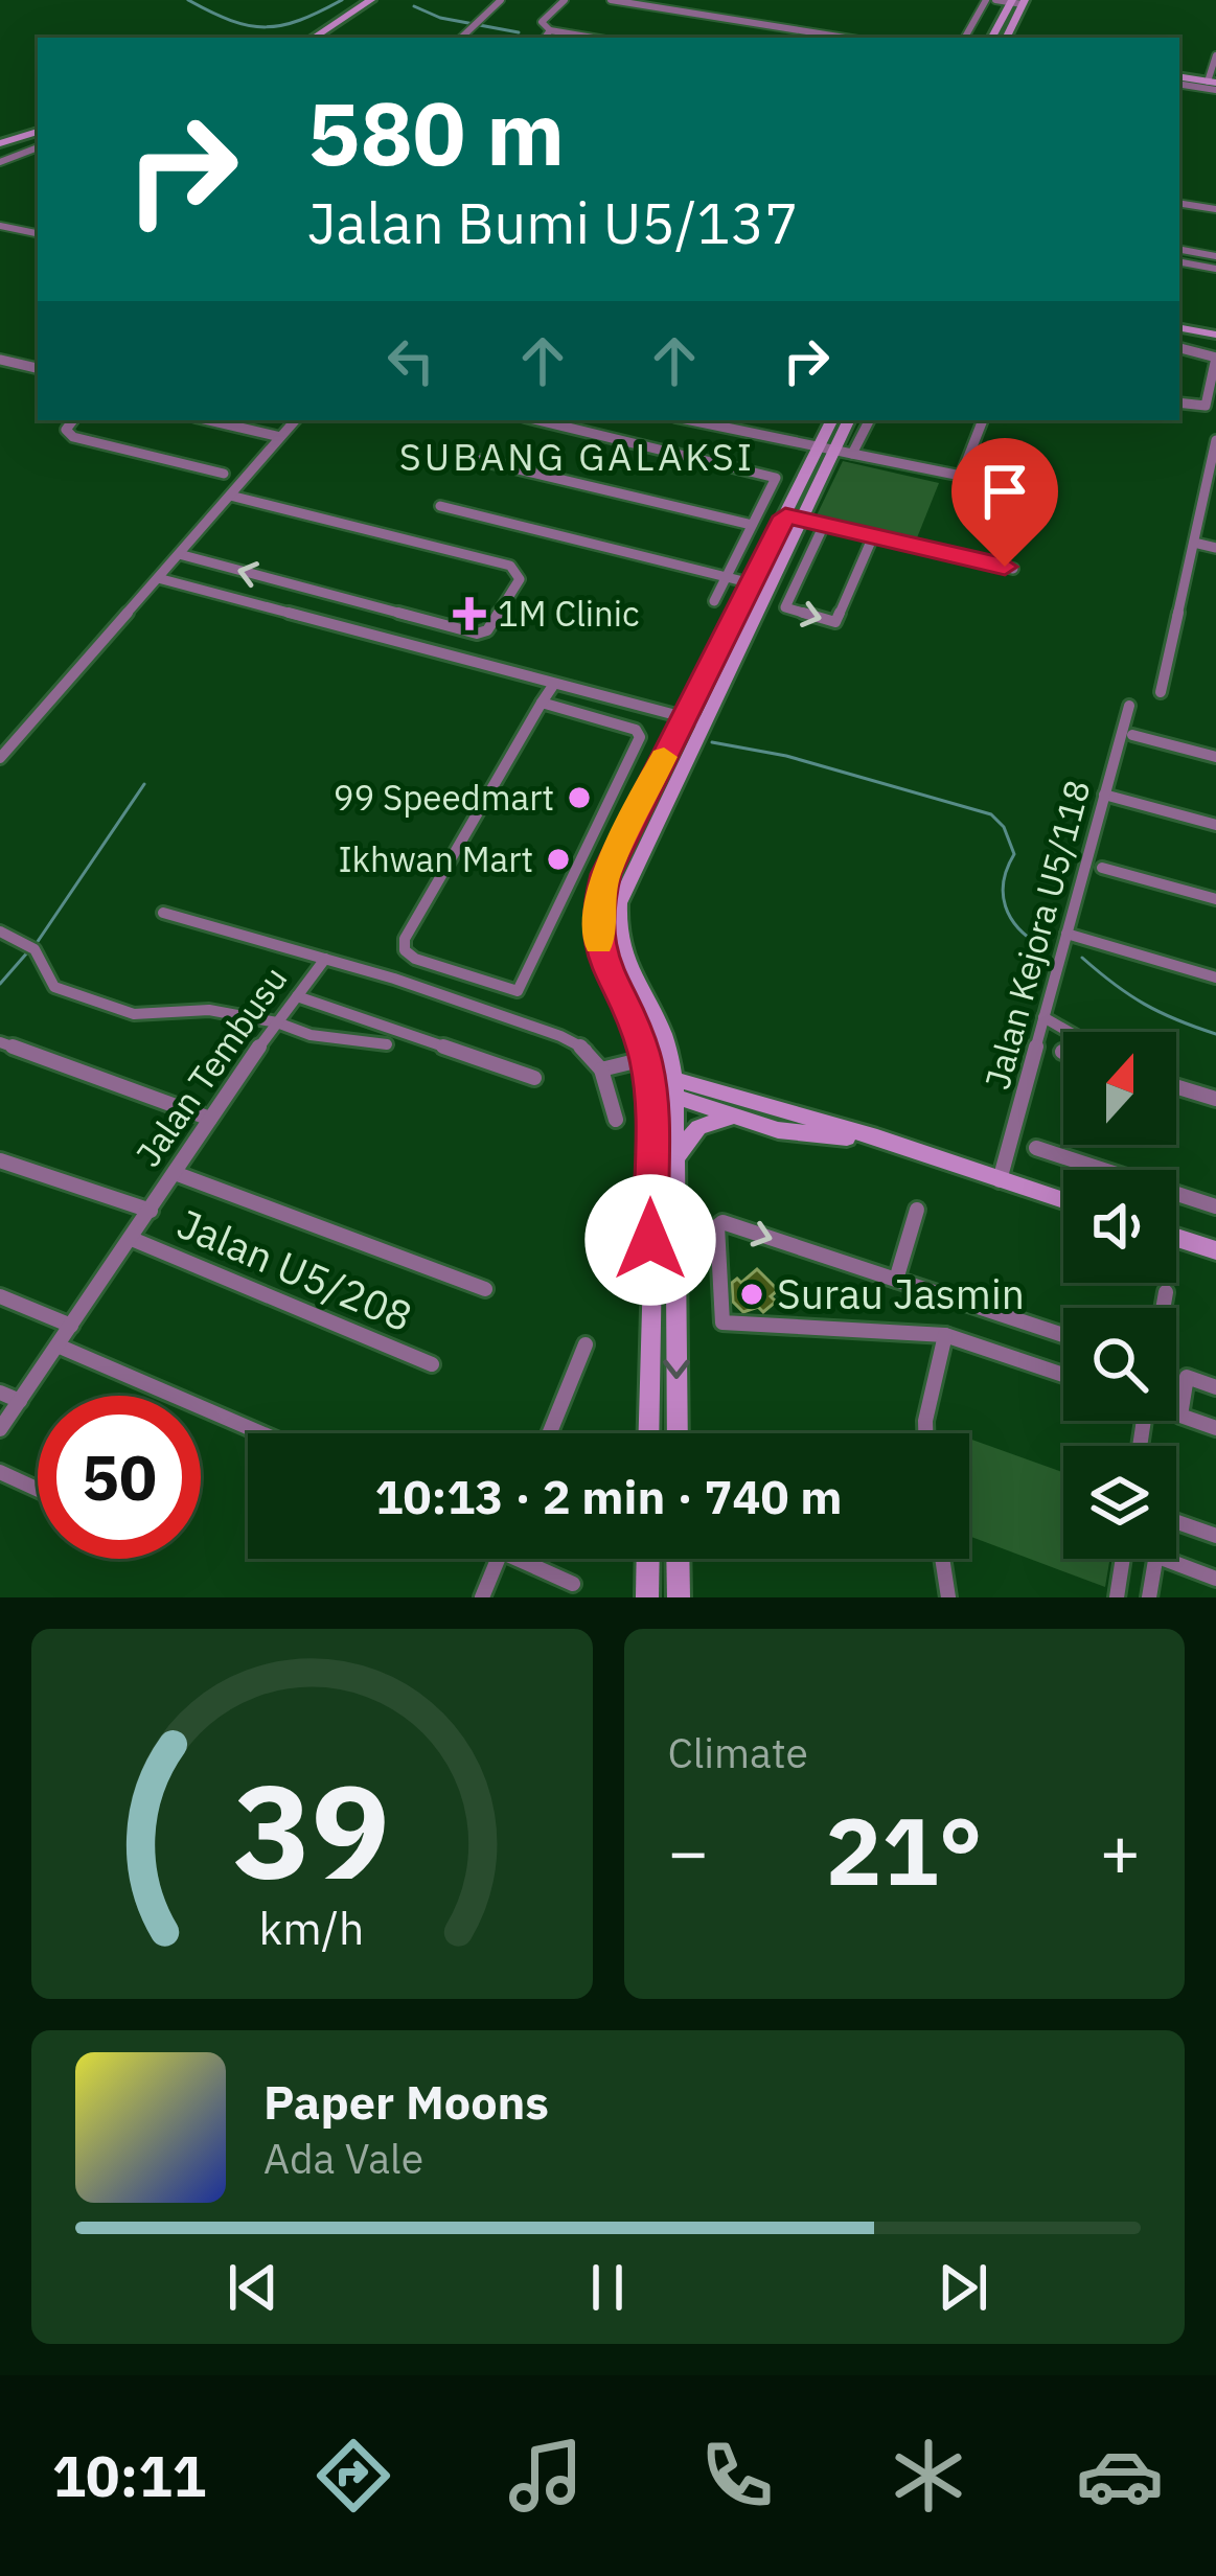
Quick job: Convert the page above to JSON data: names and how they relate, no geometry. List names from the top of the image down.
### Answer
{
  "streets": {
    "street": ["Jalan Kejora U5/118", "Jalan Tembusu", "Jalan U5/208"]
  },
  "crossings": [
    ["Jalan Tembusu", "Jalan U5/208"]
  ],
  "districts": ["SUBANG GALAKSI"],
  "places": {
    "health": ["1M Clinic"],
    "other": ["99 Speedmart", "Ikhwan Mart", "Surau Jasmin"]
  },
  "north": "top",
  "page": {
    "turn": ["580 m", "Jalan Bumi U5/137"],
    "limit": "50",
    "trip": "10:13 · 2 min · 740 m",
    "tile": "Climate",
    "heat": ["−", "21°", "+"],
    "song": ["Paper Moons", "Ada Vale"],
    "tabs": "10:11",
    "gauge": ["39", "km/h"]
  }
}
